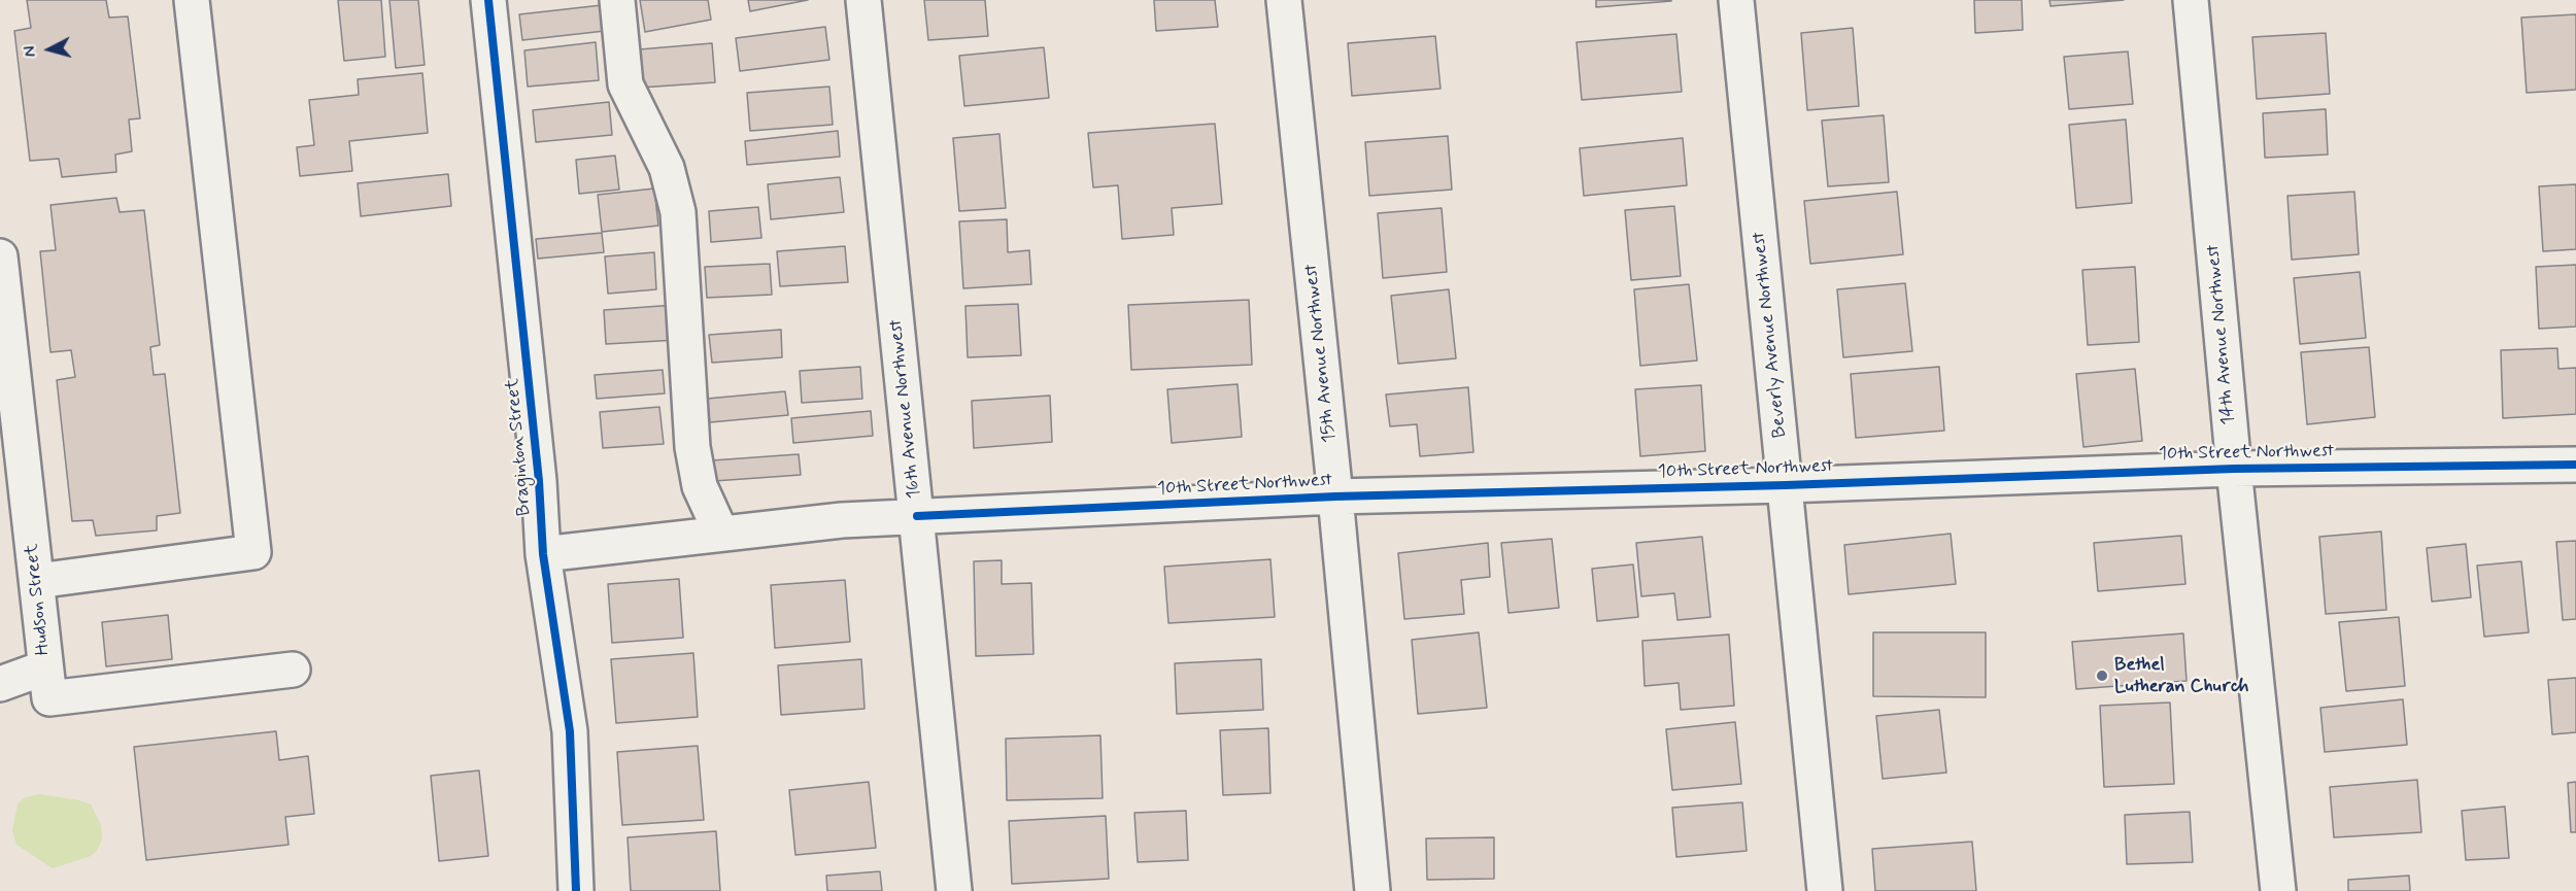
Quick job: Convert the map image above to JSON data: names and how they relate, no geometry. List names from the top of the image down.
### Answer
{
  "streets": {
    "street": [
      "Beverly Avenue Northwest",
      "14th Avenue Northwest",
      "15th Avenue Northwest",
      "16th Avenue Northwest",
      "Braginton Street",
      "10th Street Northwest",
      "Hudson Street"
    ]
  },
  "crossings": [
    ["Beverly Avenue Northwest", "10th Street Northwest"],
    ["14th Avenue Northwest", "10th Street Northwest"],
    ["15th Avenue Northwest", "10th Street Northwest"],
    ["16th Avenue Northwest", "10th Street Northwest"],
    ["Braginton Street", "10th Street Northwest"]
  ],
  "places": ["Bethel Lutheran Church"],
  "north": "left"
}
